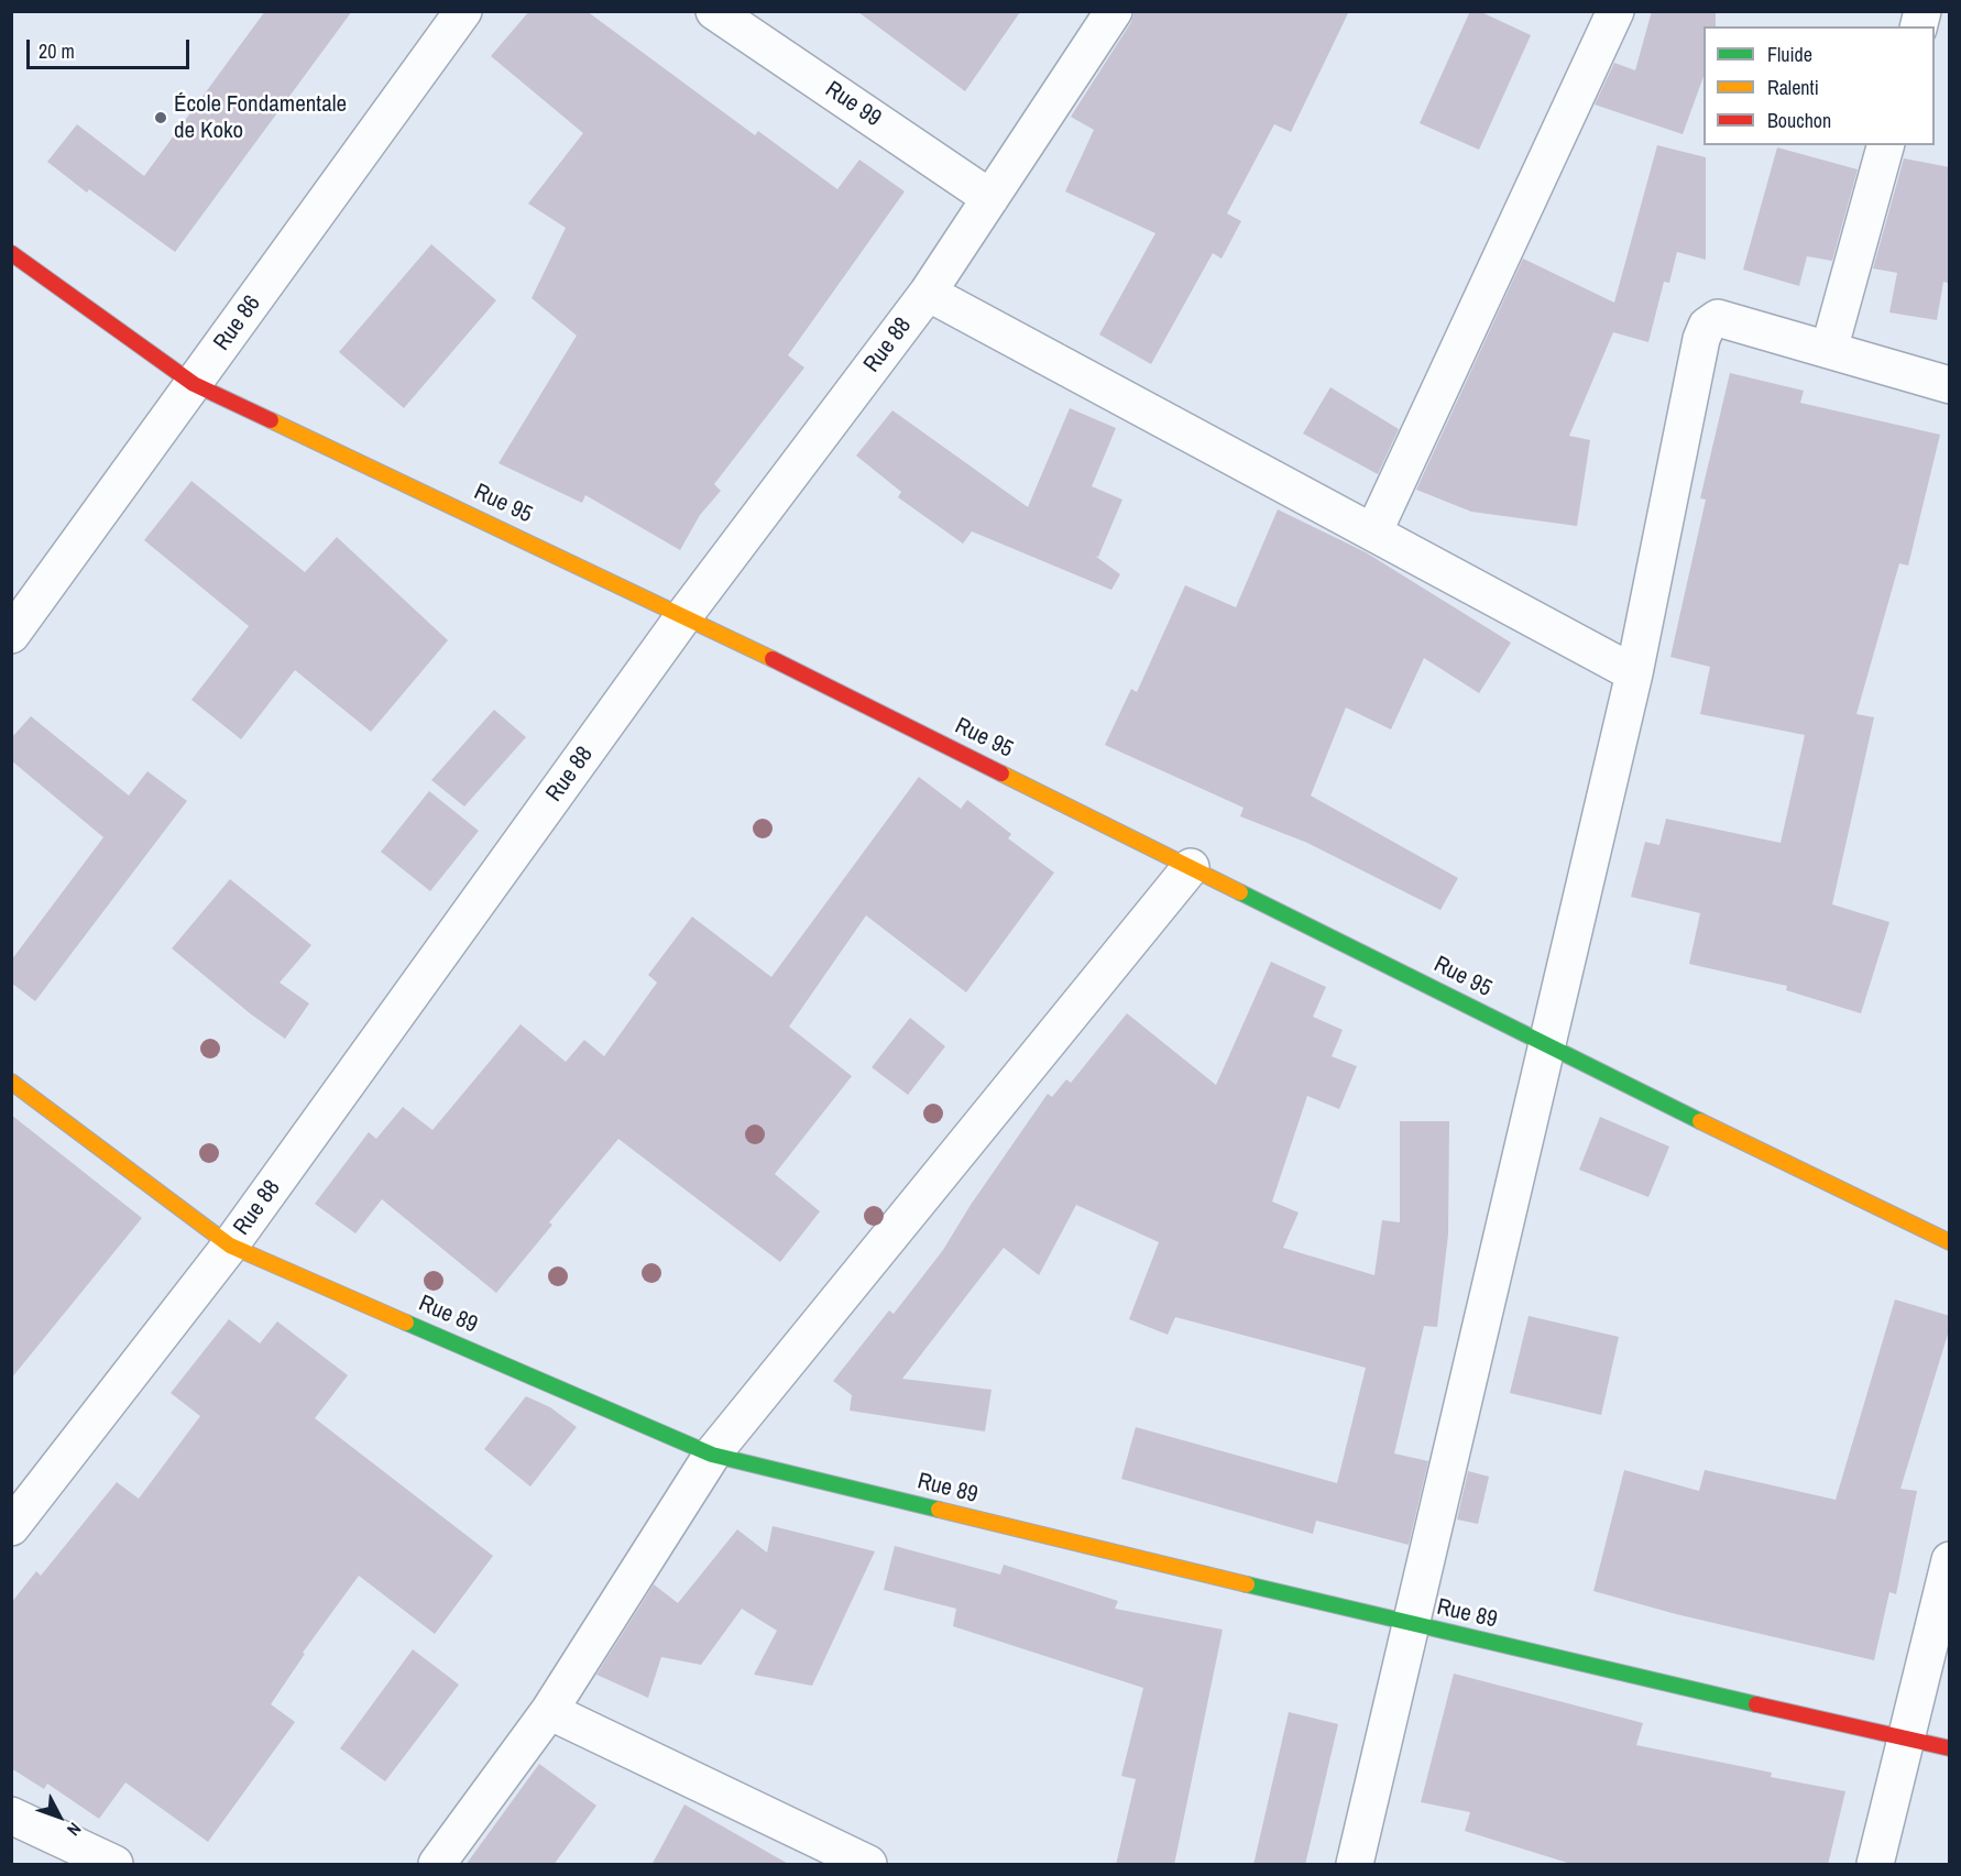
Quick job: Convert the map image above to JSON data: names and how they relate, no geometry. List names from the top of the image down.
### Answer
{
  "streets": {
    "street": [
      "Rue 99",
      "Rue 86",
      "Rue 88",
      "Rue 95",
      "Rue 89"
    ]
  },
  "crossings": [
    ["Rue 99", "Rue 88"],
    ["Rue 86", "Rue 95"],
    ["Rue 88", "Rue 95"],
    ["Rue 88", "Rue 89"]
  ],
  "places": ["École Fondamentale de Koko"],
  "legend": ["Fluide", "Ralenti", "Bouchon"],
  "scale_bar": "20 m",
  "north": "bottom right"
}
